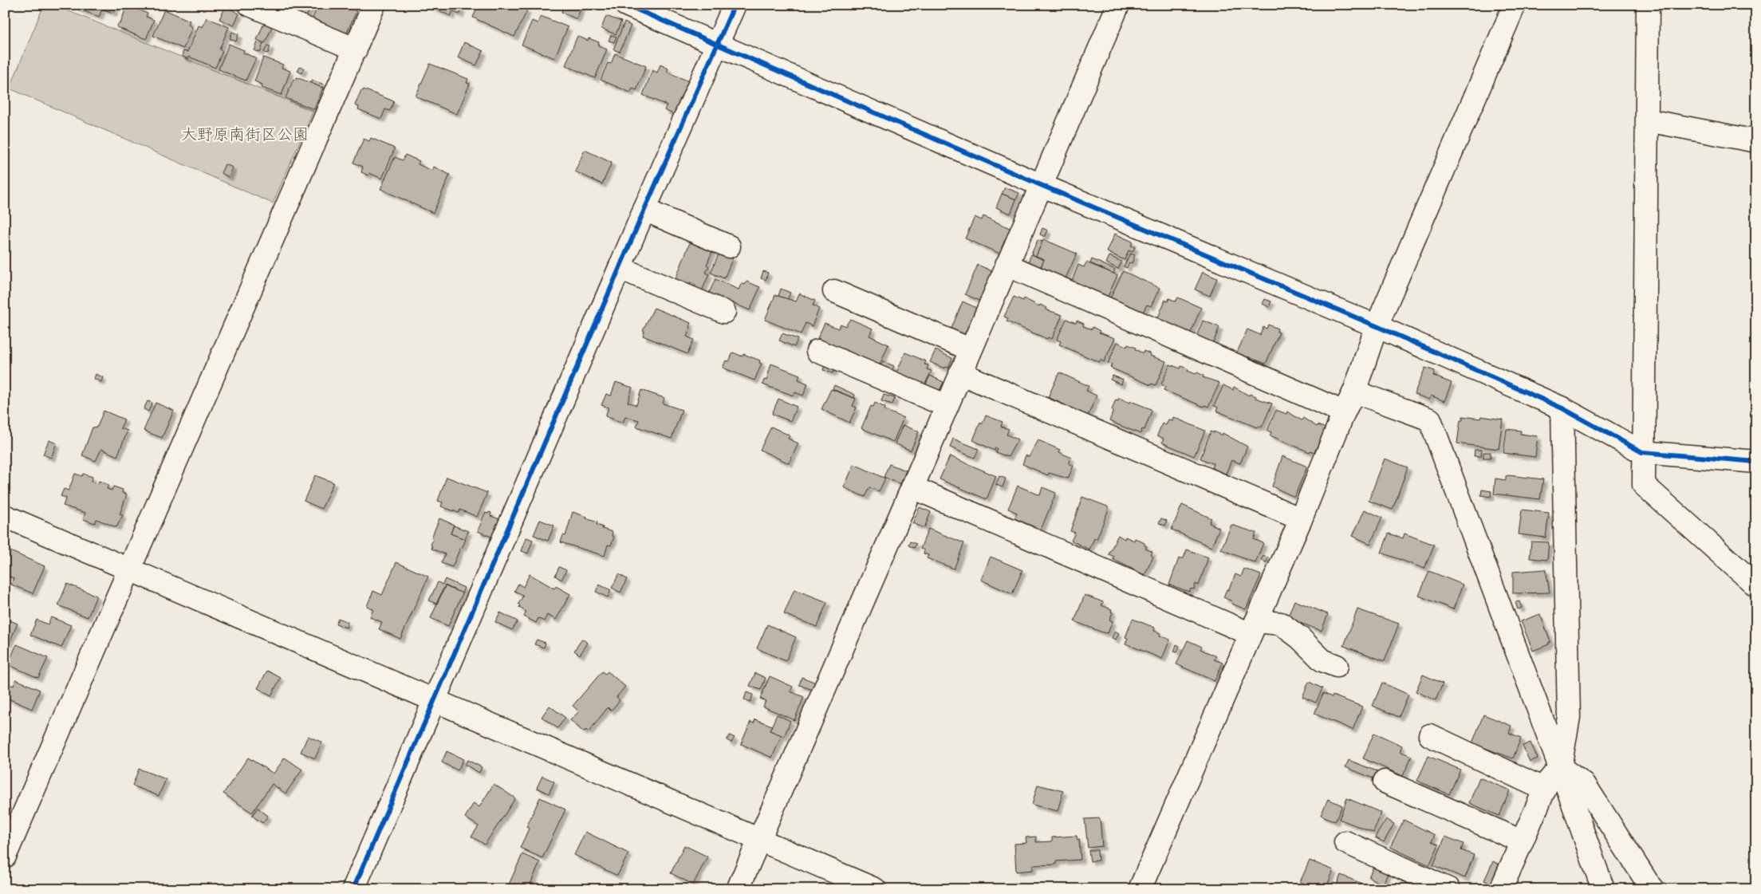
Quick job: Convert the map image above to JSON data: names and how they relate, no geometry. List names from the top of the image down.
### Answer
{
  "parks": ["大野原南街区公園"]
}
